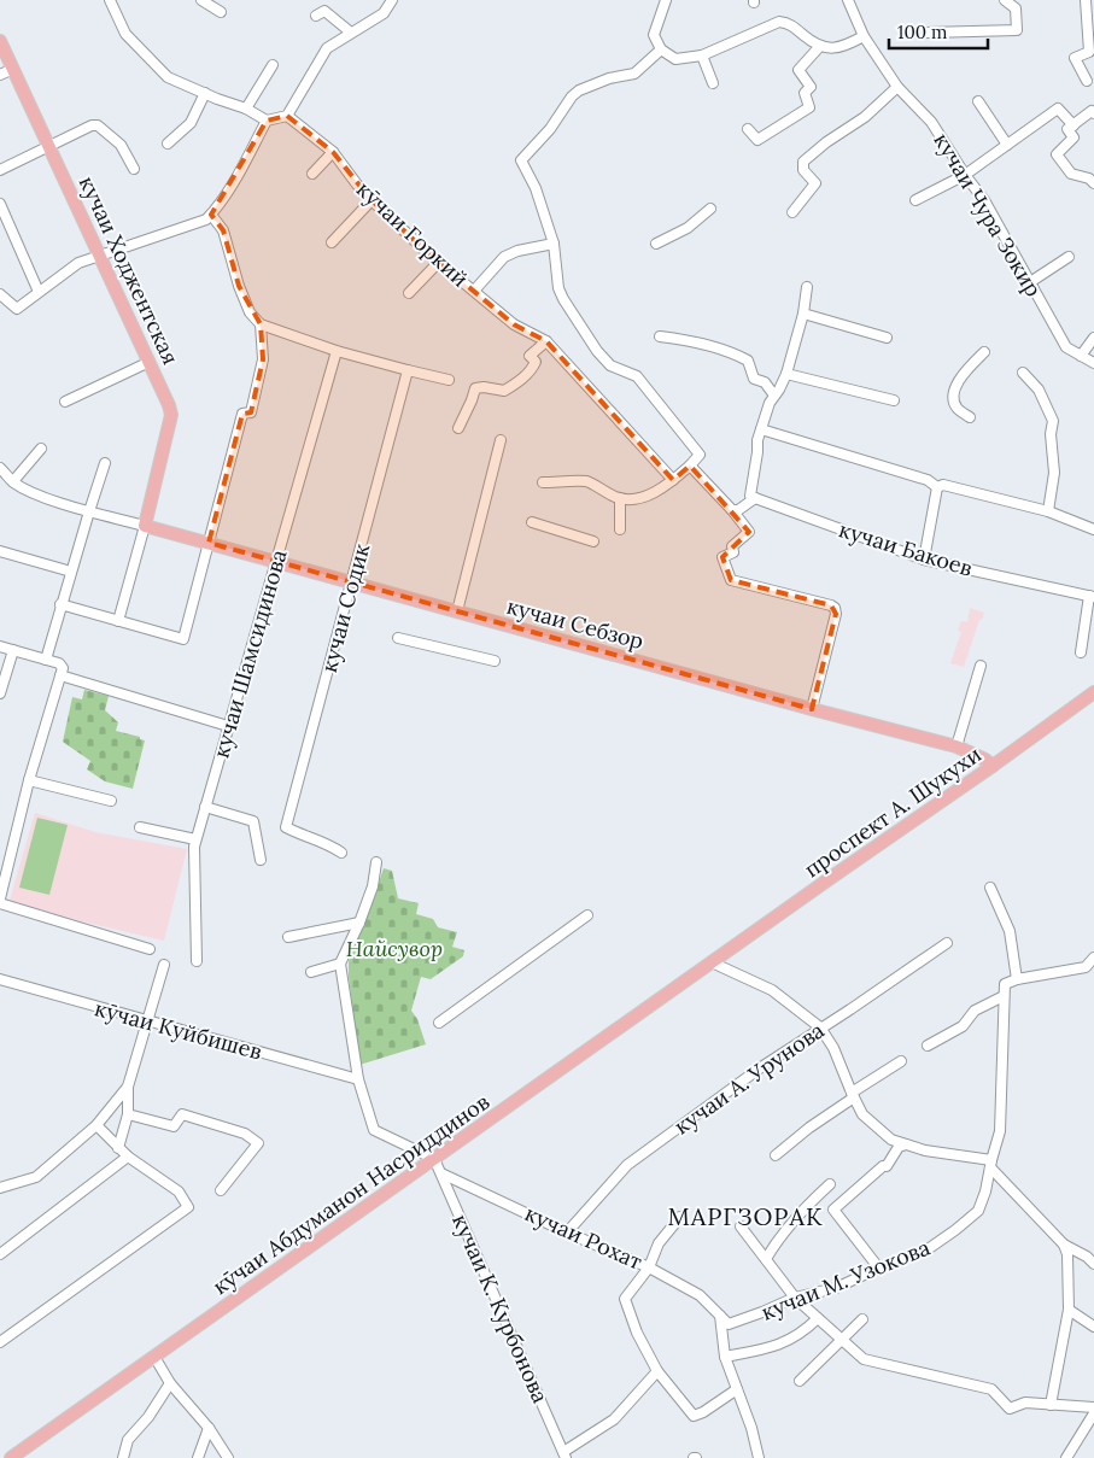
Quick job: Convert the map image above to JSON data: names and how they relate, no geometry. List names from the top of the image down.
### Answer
{
  "streets": {
    "main road": [
      "кучаи Ходжентская",
      "кучаи Себзор",
      "проспект А. Шукухи",
      "кӯчаи Абдуманон Насриддинов"
    ],
    "street": [
      "кучаи Чура Зокир",
      "кӯчаи Горкий",
      "кучаи Бакоев",
      "кучаи Содик",
      "кучаи Шамсидинова",
      "кӯчаи Куйбишев",
      "кучаи А. Урунова",
      "кучаи Рохат",
      "кучаи М. Узокова",
      "кучаи К. Курбонова"
    ]
  },
  "crossings": [
    ["кучаи Ходжентская", "кучаи Себзор"],
    ["кучаи Содик", "кучаи Себзор"],
    ["кучаи Себзор", "кучаи Шамсидинова"],
    ["кучаи Себзор", "проспект А. Шукухи"],
    ["проспект А. Шукухи", "кӯчаи Абдуманон Насриддинов"],
    ["кучаи А. Урунова", "кучаи Рохат"],
    ["кӯчаи Абдуманон Насриддинов", "кучаи К. Курбонова"],
    ["кучаи Рохат", "кучаи М. Узокова"],
    ["кучаи Рохат", "кучаи К. Курбонова"]
  ],
  "districts": ["МАРГЗОРАК"],
  "parks": ["Найсувор"],
  "scale_bar": "100 m"
}
